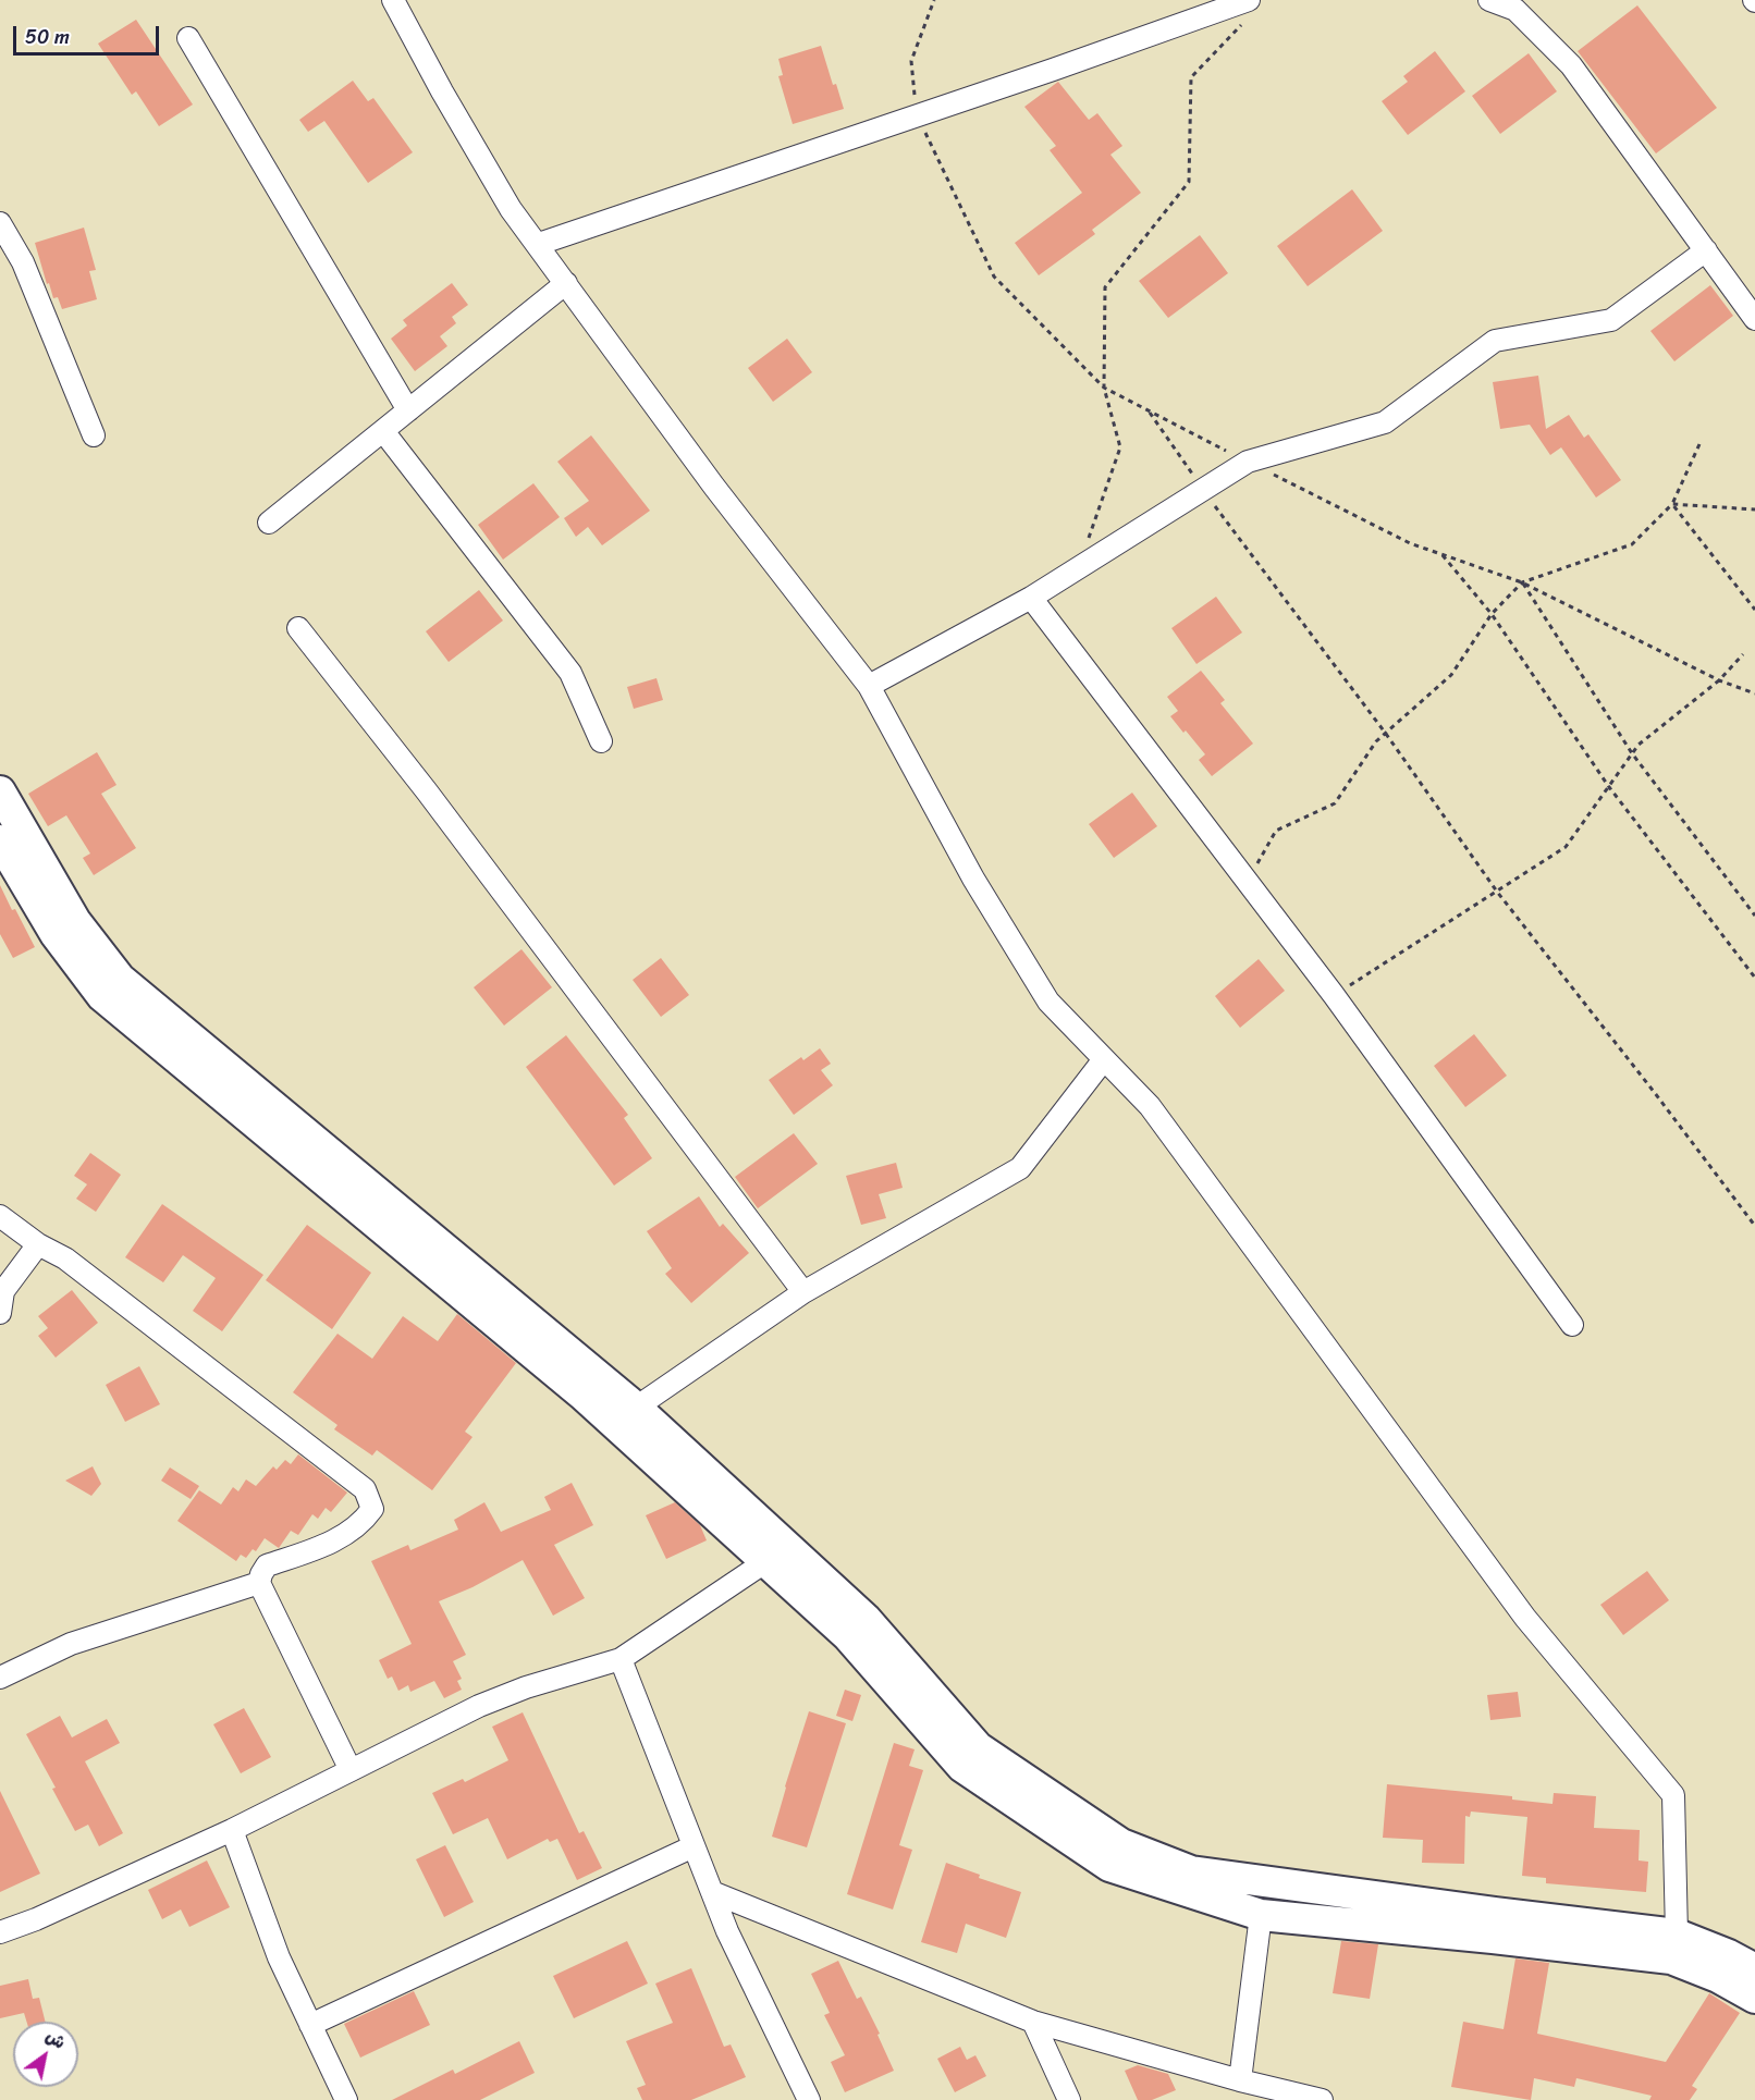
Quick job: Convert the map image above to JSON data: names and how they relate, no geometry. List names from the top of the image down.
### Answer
{
  "scale_bar": "50 m",
  "north": "top right"
}
